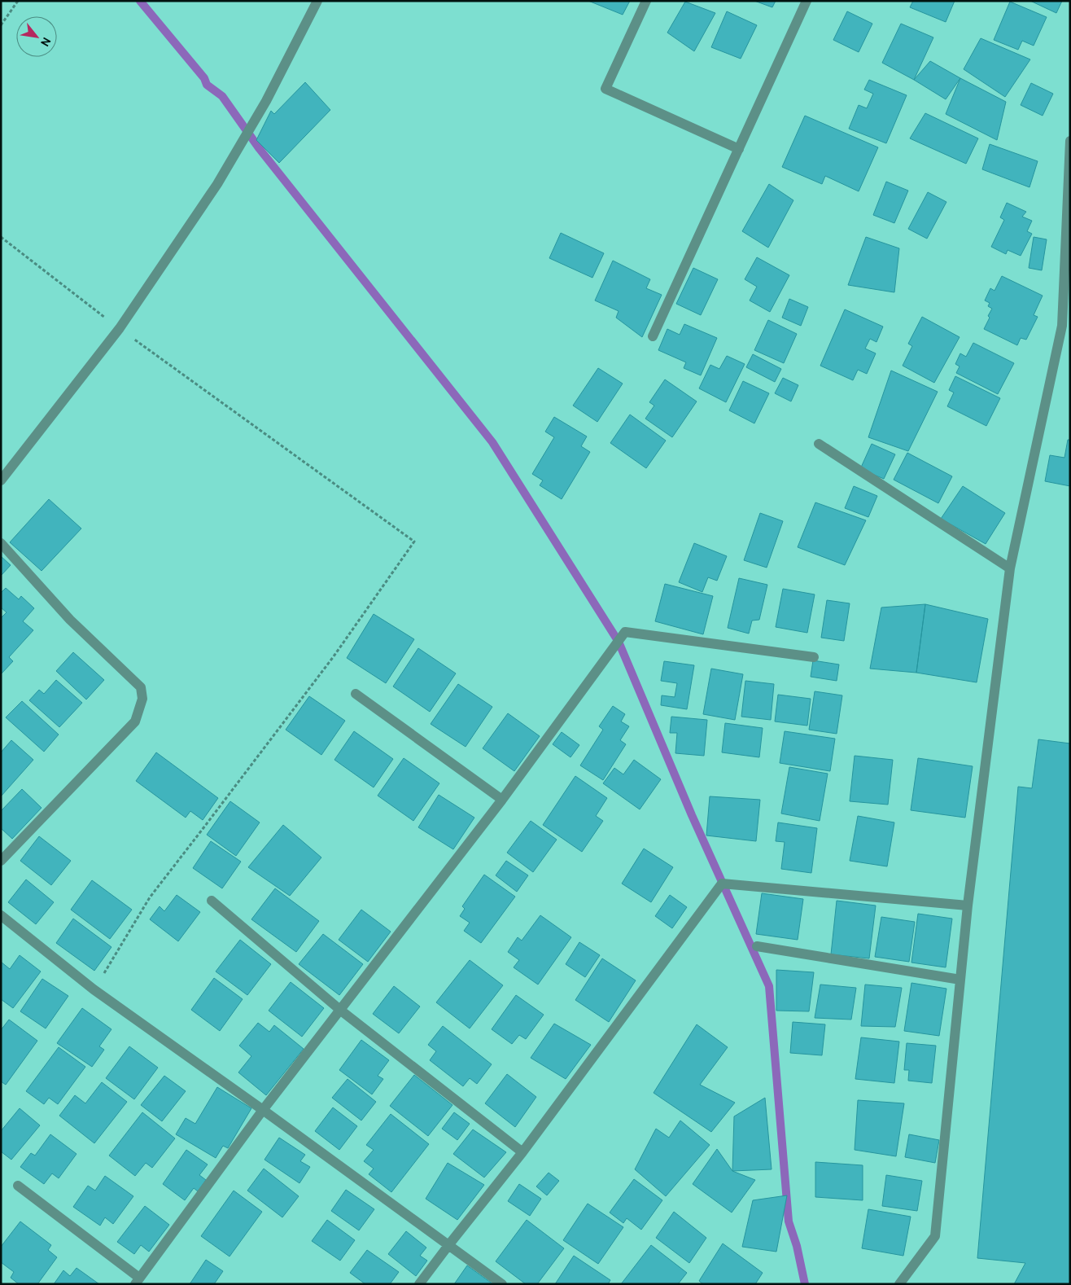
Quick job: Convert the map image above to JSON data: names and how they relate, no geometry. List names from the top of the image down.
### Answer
{
  "north": "bottom right"
}
